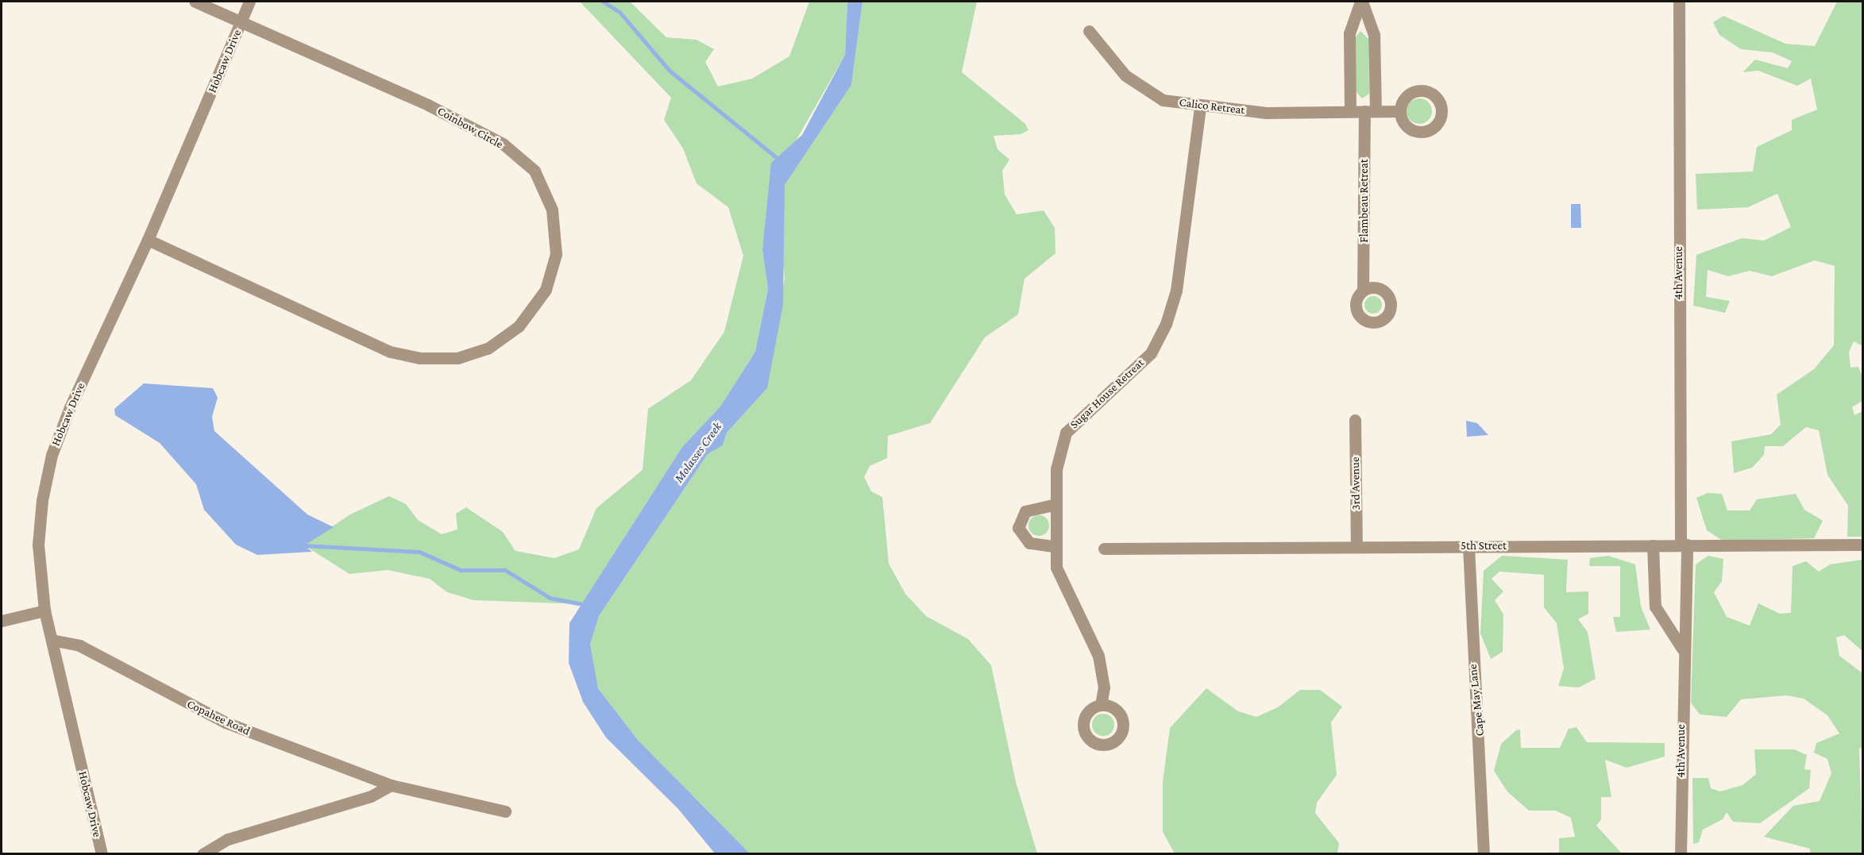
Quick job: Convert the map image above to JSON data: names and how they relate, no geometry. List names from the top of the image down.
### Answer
{
  "streets": {
    "street": [
      "Hobcaw Drive",
      "Calico Retreat",
      "Coinbow Circle",
      "Flambeau Retreat",
      "4th Avenue",
      "Sugar House Retreat",
      "3rd Avenue",
      "5th Street",
      "Cape May Lane",
      "Copahee Road"
    ]
  },
  "crossings": [
    ["Hobcaw Drive", "Coinbow Circle"],
    ["Hobcaw Drive", "Copahee Road"],
    ["Calico Retreat", "Flambeau Retreat"],
    ["Calico Retreat", "Sugar House Retreat"],
    ["4th Avenue", "5th Street"],
    ["3rd Avenue", "5th Street"],
    ["5th Street", "Cape May Lane"]
  ],
  "water": ["Molasses Creek"]
}
